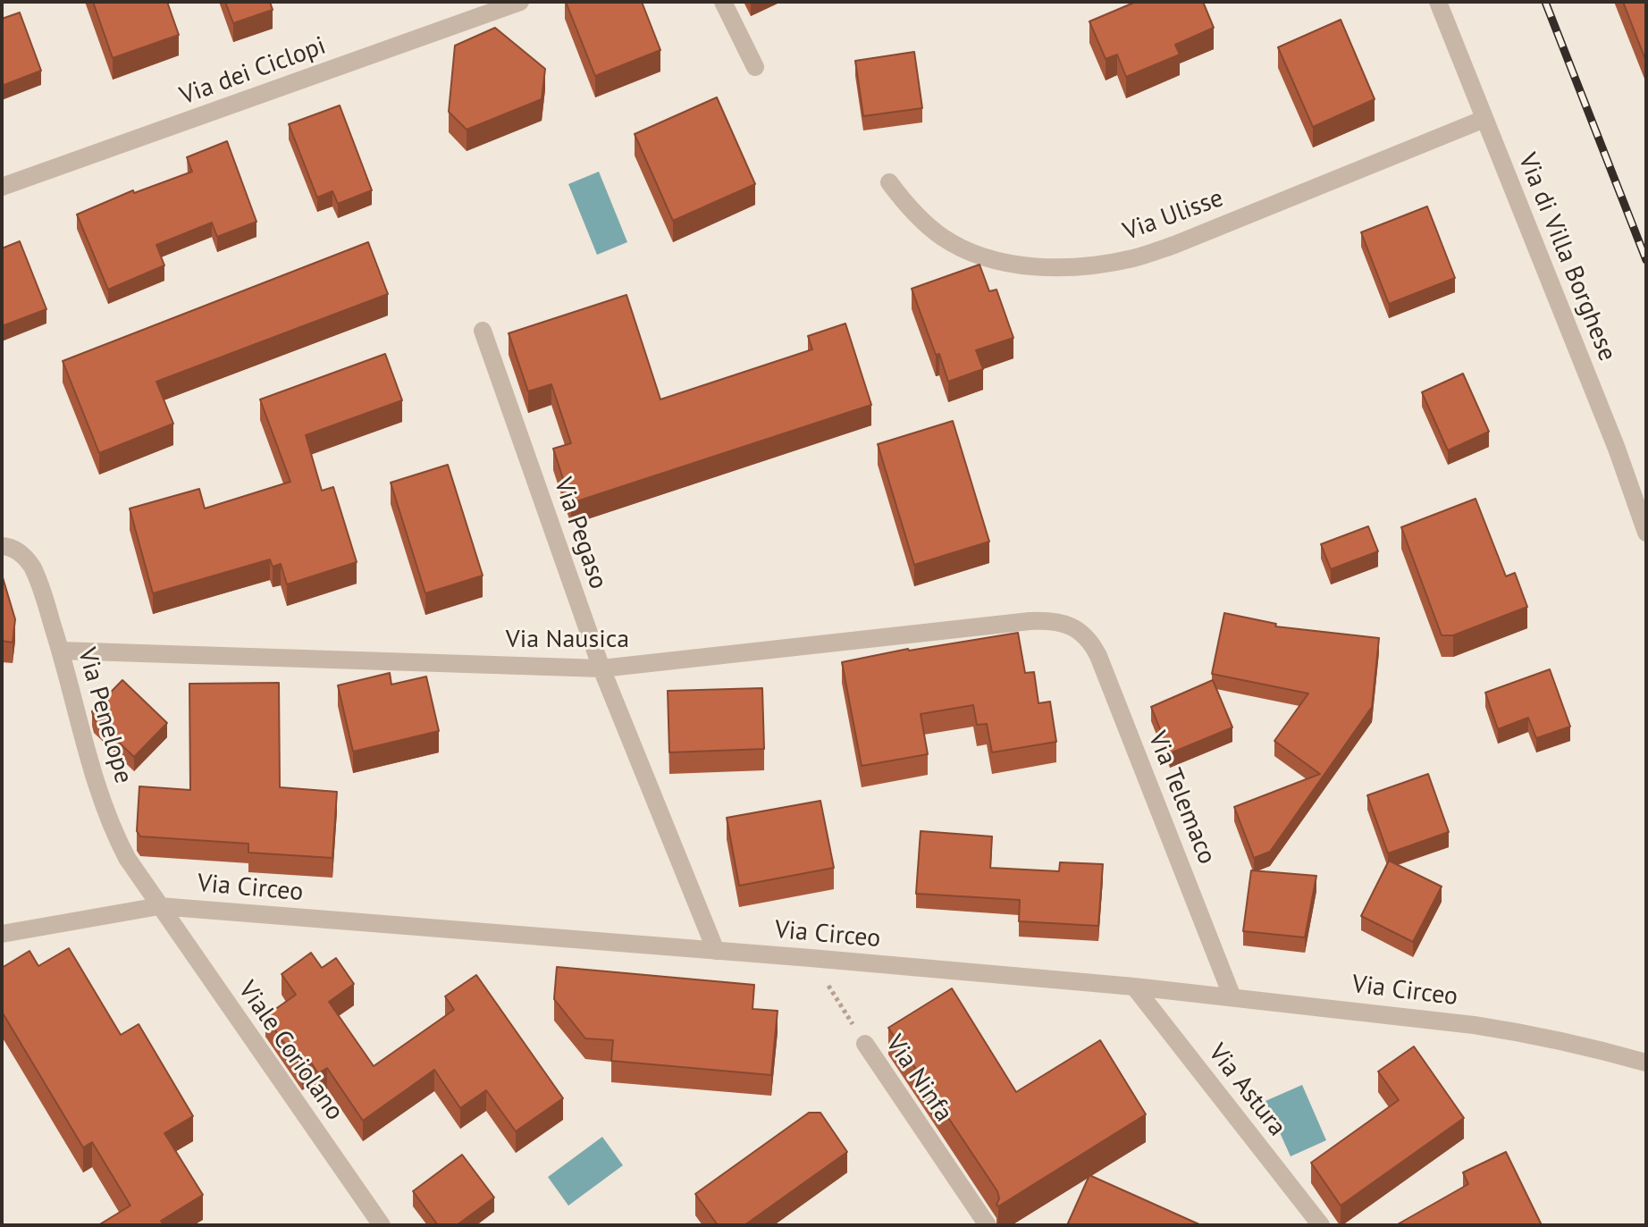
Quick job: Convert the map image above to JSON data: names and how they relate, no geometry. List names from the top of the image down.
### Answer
{
  "streets": {
    "street": [
      "Via dei Ciclopi",
      "Via Ulisse",
      "Via di Villa Borghese",
      "Via Pegaso",
      "Via Nausica",
      "Via Penelope",
      "Via Telemaco",
      "Via Circeo",
      "Viale Coriolano",
      "Via Ninfa",
      "Via Astura"
    ]
  },
  "crossings": [
    ["Via Ulisse", "Via di Villa Borghese"],
    ["Via Pegaso", "Via Nausica"],
    ["Via Pegaso", "Via Circeo"],
    ["Via Nausica", "Via Penelope"],
    ["Via Nausica", "Via Telemaco"],
    ["Via Penelope", "Via Circeo"],
    ["Via Penelope", "Viale Coriolano"],
    ["Via Telemaco", "Via Circeo"],
    ["Via Circeo", "Viale Coriolano"],
    ["Via Circeo", "Via Ninfa"],
    ["Via Circeo", "Via Astura"]
  ]
}
